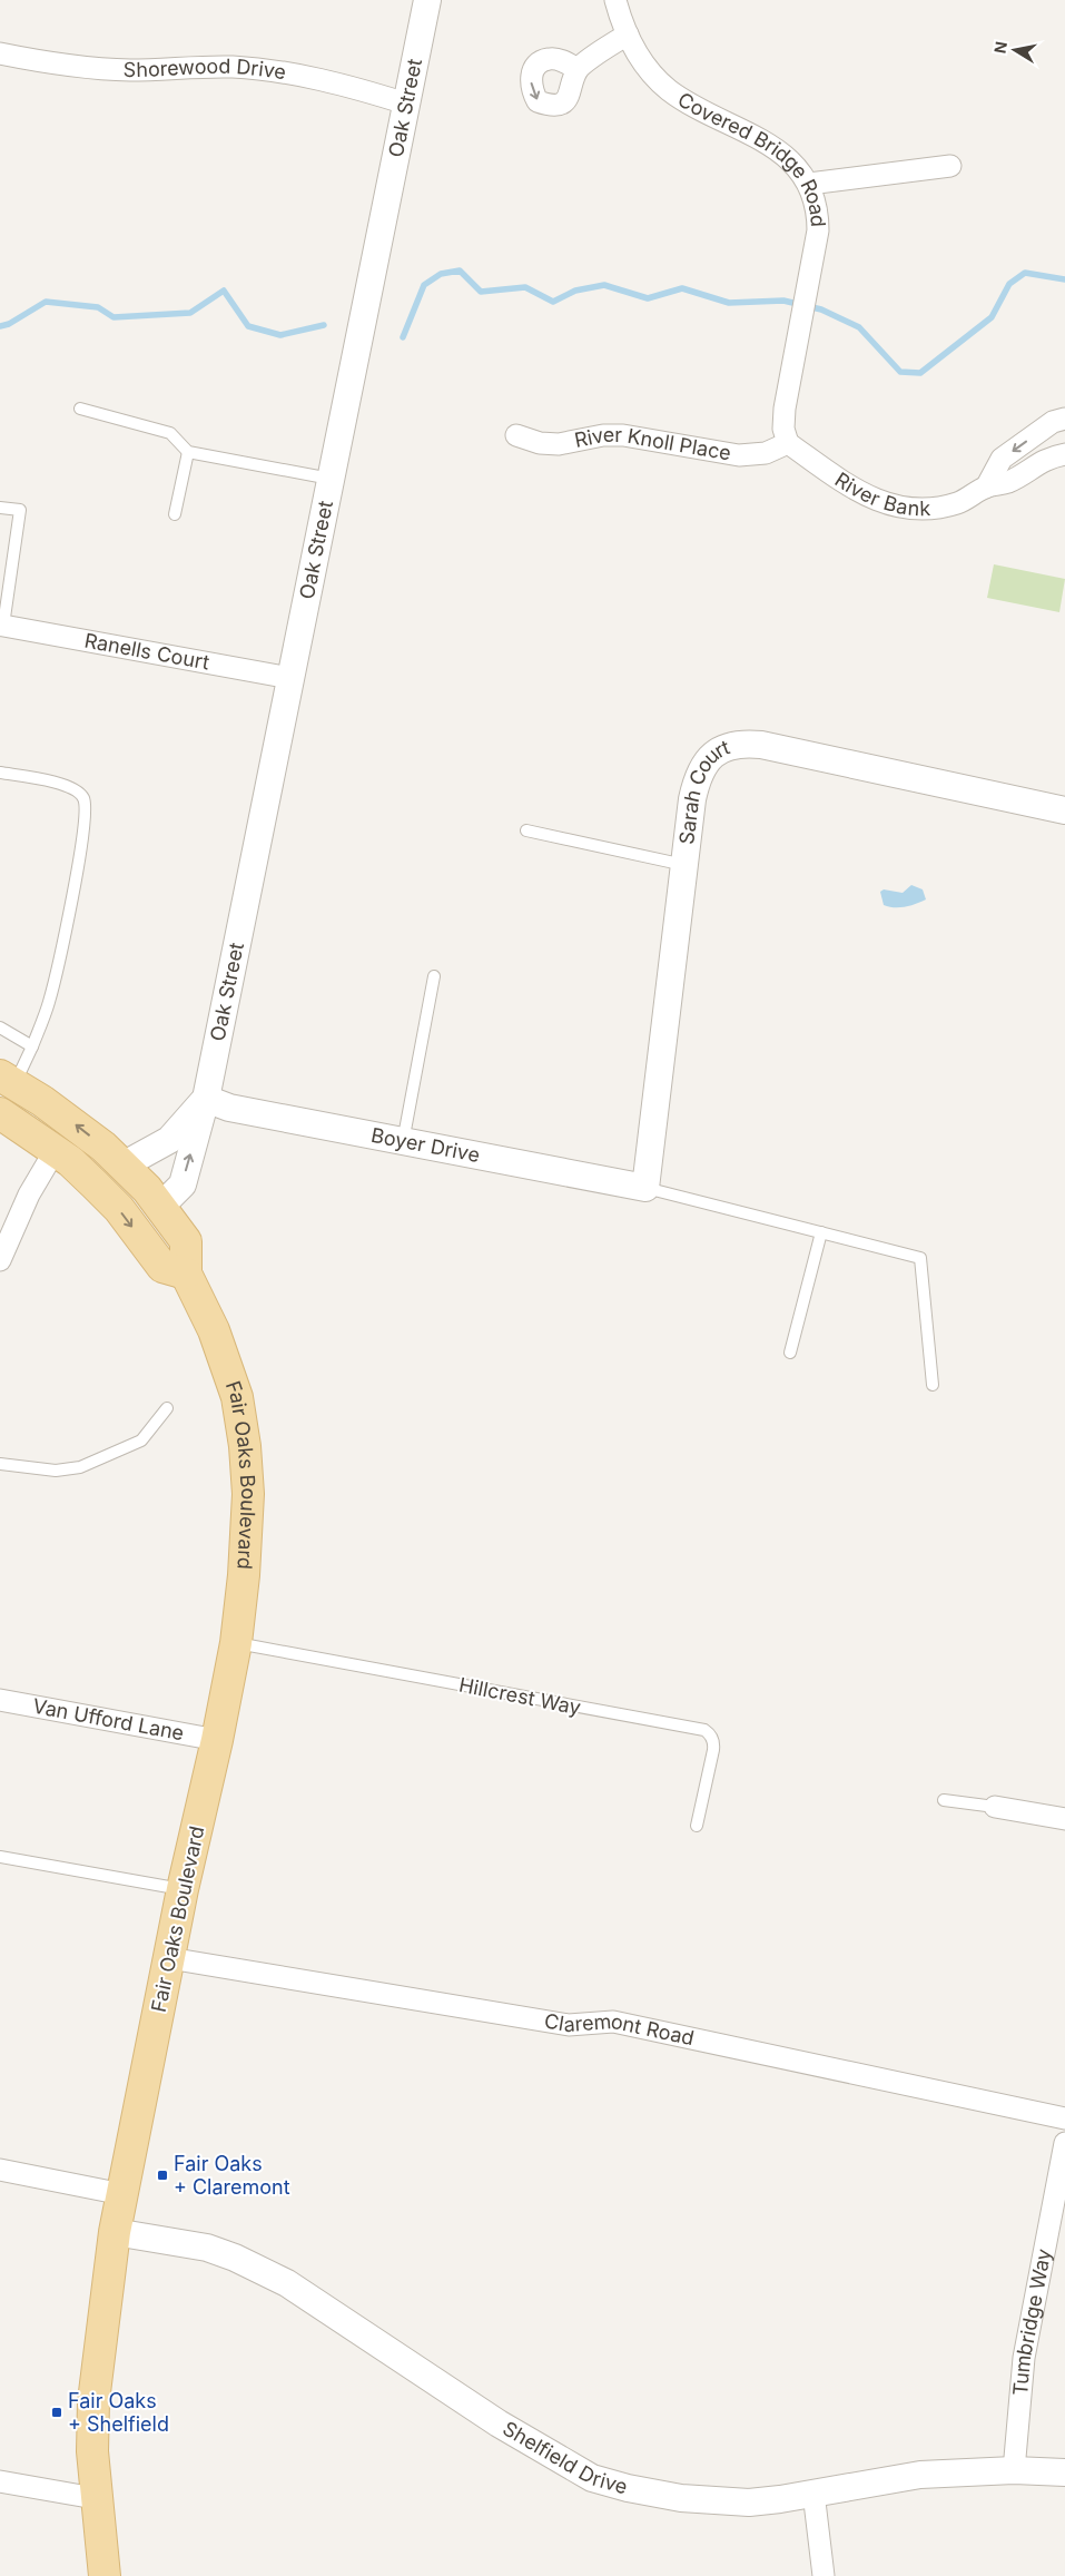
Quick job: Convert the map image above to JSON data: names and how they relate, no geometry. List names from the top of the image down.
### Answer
{
  "streets": {
    "main road": ["Fair Oaks Boulevard"],
    "street": [
      "Shorewood Drive",
      "Oak Street",
      "Covered Bridge Road",
      "River Knoll Place",
      "River Bank",
      "Ranells Court",
      "Sarah Court",
      "Boyer Drive",
      "Van Ufford Lane",
      "Claremont Road",
      "Tumbridge Way",
      "Shelfield Drive"
    ],
    "lane": ["Hillcrest Way"]
  },
  "crossings": [
    ["Shorewood Drive", "Oak Street"],
    ["Oak Street", "Ranells Court"],
    ["Oak Street", "Boyer Drive"],
    ["Covered Bridge Road", "River Knoll Place"],
    ["Covered Bridge Road", "River Bank"],
    ["River Knoll Place", "River Bank"],
    ["Sarah Court", "Boyer Drive"],
    ["Fair Oaks Boulevard", "Hillcrest Way"],
    ["Fair Oaks Boulevard", "Van Ufford Lane"],
    ["Fair Oaks Boulevard", "Claremont Road"],
    ["Fair Oaks Boulevard", "Shelfield Drive"],
    ["Tumbridge Way", "Shelfield Drive"]
  ],
  "places": {
    "transit": ["Fair Oaks + Claremont", "Fair Oaks + Shelfield"]
  },
  "north": "left"
}
